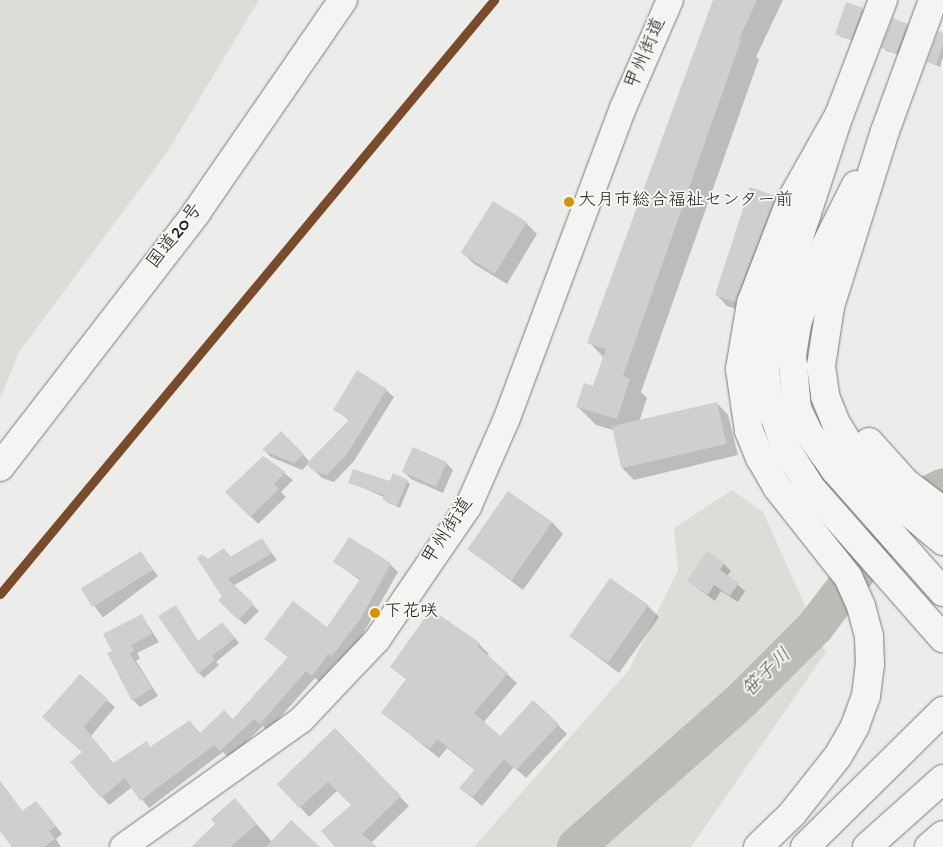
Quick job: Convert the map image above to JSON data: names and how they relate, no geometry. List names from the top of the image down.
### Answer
{
  "streets": {
    "highway": ["国道20号"],
    "main road": ["甲州街道"]
  },
  "water": ["笹子川"],
  "places": ["大月市総合福祉センター前", "下花咲"]
}
